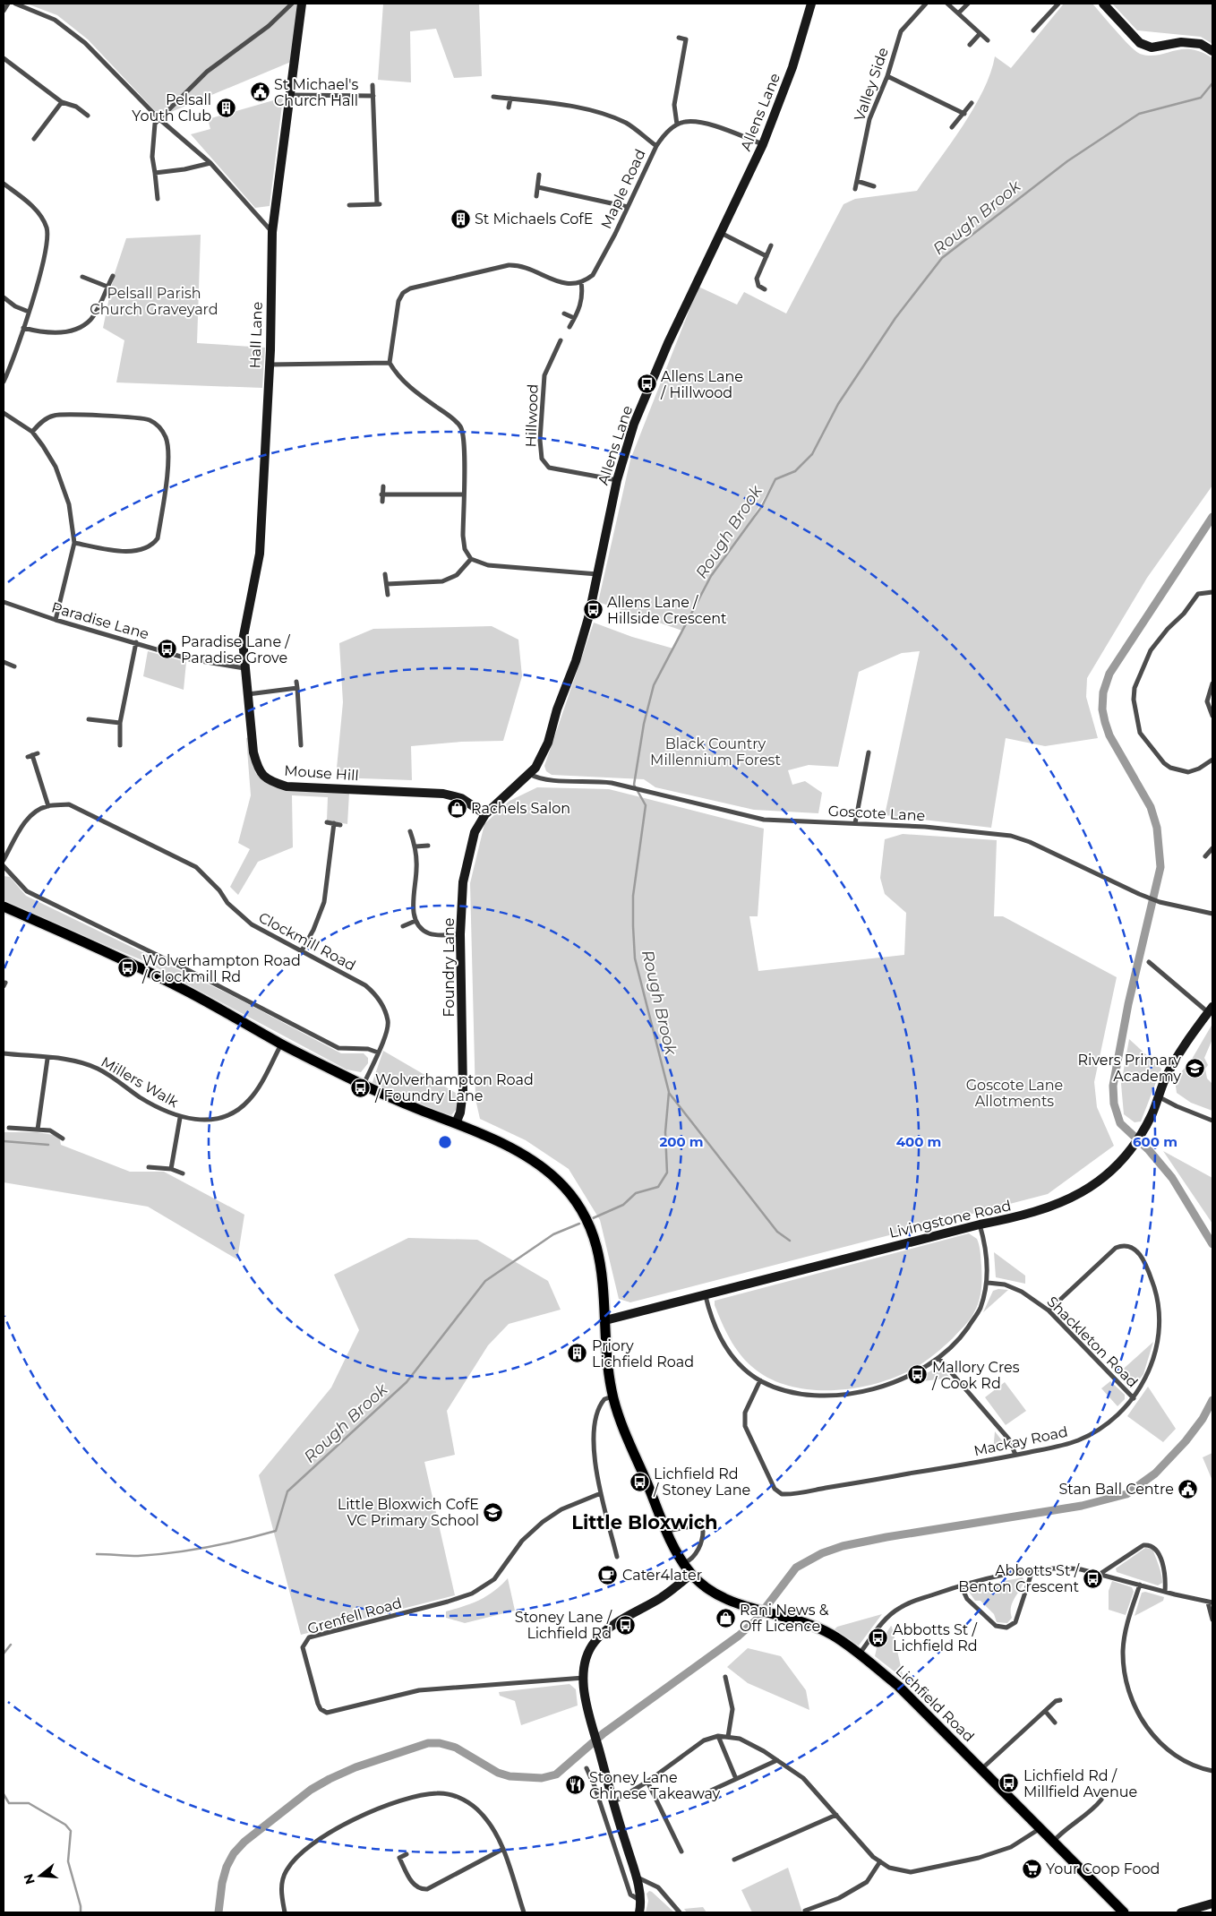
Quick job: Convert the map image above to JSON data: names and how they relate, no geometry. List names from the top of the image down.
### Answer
{
  "streets": {
    "main road": ["Lichfield Road"],
    "street": [
      "Valley Side",
      "Allens Lane",
      "Maple Road",
      "Hall Lane",
      "Hillwood",
      "Paradise Lane",
      "Mouse Hill",
      "Goscote Lane",
      "Clockmill Road",
      "Foundry Lane",
      "Millers Walk",
      "Livingstone Road",
      "Shackleton Road",
      "Mackay Road",
      "Grenfell Road"
    ]
  },
  "crossings": [
    ["Allens Lane", "Hillwood"],
    ["Allens Lane", "Mouse Hill"],
    ["Allens Lane", "Goscote Lane"],
    ["Allens Lane", "Foundry Lane"],
    ["Hall Lane", "Paradise Lane"],
    ["Hall Lane", "Mouse Hill"],
    ["Paradise Lane", "Mouse Hill"],
    ["Mouse Hill", "Foundry Lane"],
    ["Clockmill Road", "Lichfield Road"],
    ["Foundry Lane", "Lichfield Road"],
    ["Millers Walk", "Lichfield Road"],
    ["Livingstone Road", "Lichfield Road"],
    ["Shackleton Road", "Mackay Road"]
  ],
  "districts": ["Little Bloxwich"],
  "water": ["Rough Brook"],
  "parks": ["Pelsall Parish Church Graveyard", "Black Country Millennium Forest", "Goscote Lane Allotments"],
  "places": {
    "public building": ["St Michael's Church Hall", "Stan Ball Centre"],
    "building": ["Pelsall Youth Club", "St Michaels CofE", "Priory Lichfield Road"],
    "bus stop": [
      "Allens Lane / Hillwood",
      "Allens Lane / Hillside Crescent",
      "Paradise Lane / Paradise Grove",
      "Wolverhampton Road / Clockmill Rd",
      "Wolverhampton Road / Foundry Lane",
      "Mallory Cres / Cook Rd",
      "Lichfield Rd / Stoney Lane",
      "Abbotts St / Benton Crescent",
      "Stoney Lane / Lichfield Rd",
      "Abbotts St / Lichfield Rd",
      "Lichfield Rd / Millfield Avenue"
    ],
    "shop": ["Rachels Salon", "Rani News & Off Licence"],
    "school or university": ["Rivers Primary Academy", "Little Bloxwich CofE VC Primary School"],
    "cafe": ["Cater4later"],
    "restaurant": ["Stoney Lane Chinese Takeaway"],
    "supermarket": ["Your Coop Food"]
  },
  "north": "left",
  "rings": ["200 m", "400 m", "600 m"]
}
